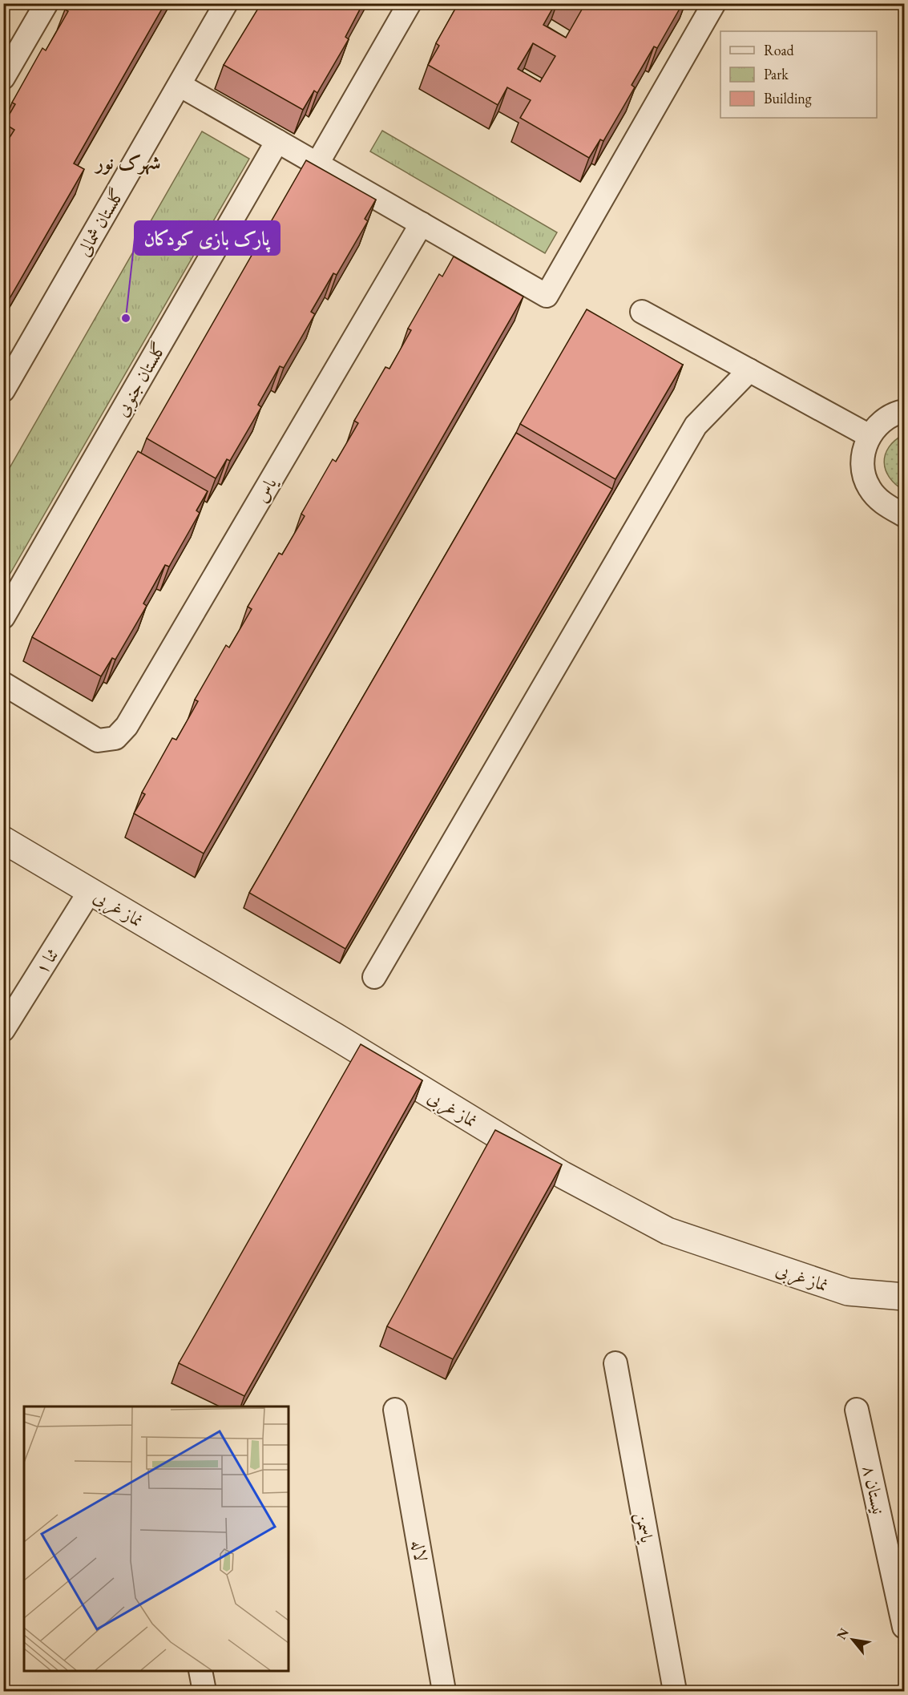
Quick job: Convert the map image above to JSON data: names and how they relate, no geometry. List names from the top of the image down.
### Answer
{
  "streets": {
    "street": [
      "گلستان شمالی",
      "گلستان جنوبی",
      "یاس",
      "نماز غربی",
      "ثنا ۱",
      "نیستان ۸",
      "یاسمن",
      "لاله"
    ]
  },
  "crossings": [
    ["نماز غربی", "ثنا ۱"]
  ],
  "districts": ["شهرک نور"],
  "places": ["پارک بازی کودکان"],
  "legend": ["Road", "Park", "Building"],
  "north": "top left"
}
